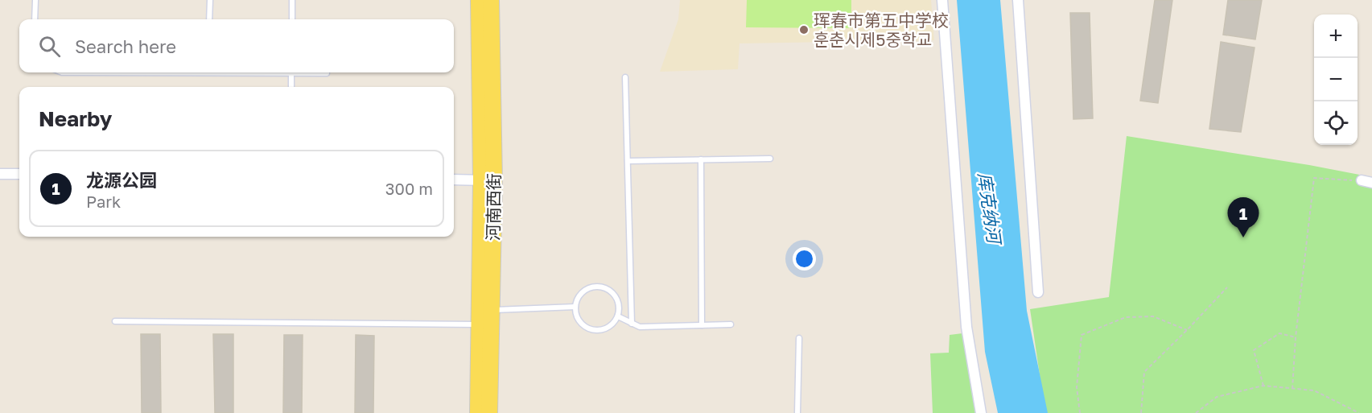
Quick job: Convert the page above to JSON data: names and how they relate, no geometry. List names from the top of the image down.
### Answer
{
  "streets": {
    "main road": ["河南西街"]
  },
  "water": ["库克纳河"],
  "places": ["珲春市第五中学校 훈춘시제5중학교"],
  "page": {
    "map_buttons": ["+", "−"],
    "search": "Search here",
    "heading": "Nearby",
    "list": [
      {
        "mark": "1",
        "name": "龙源公园",
        "note": "Park",
        "value": "300 m"
      }
    ],
    "pins": "1"
  }
}
